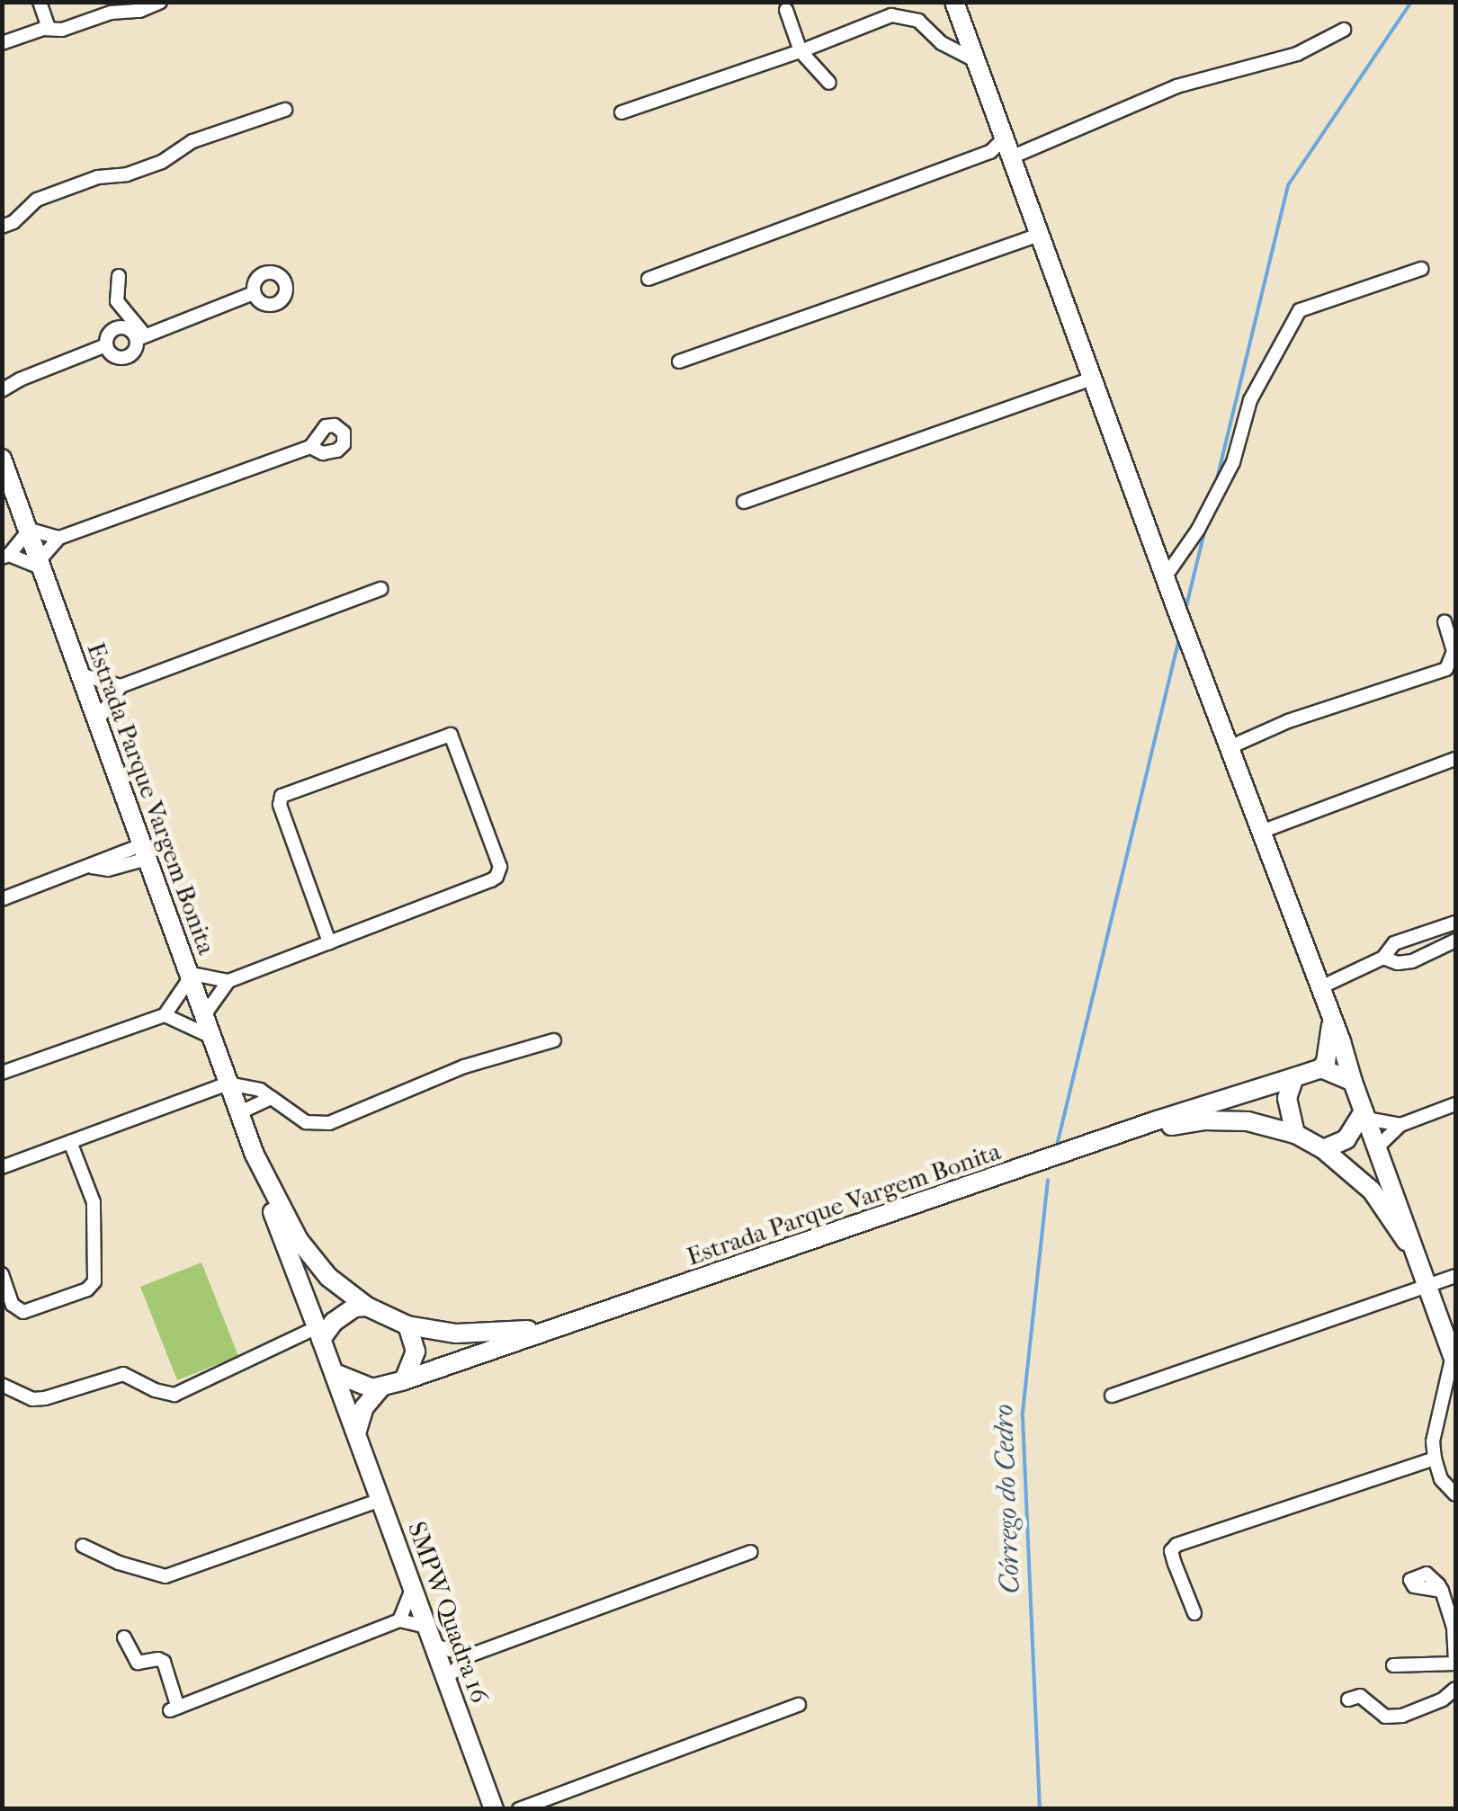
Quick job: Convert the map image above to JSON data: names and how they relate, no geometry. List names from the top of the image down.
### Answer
{
  "streets": {
    "main road": ["Estrada Parque Vargem Bonita", "SMPW Quadra 16"]
  },
  "crossings": [
    ["Estrada Parque Vargem Bonita", "SMPW Quadra 16"]
  ],
  "water": ["Córrego do Cedro"]
}
